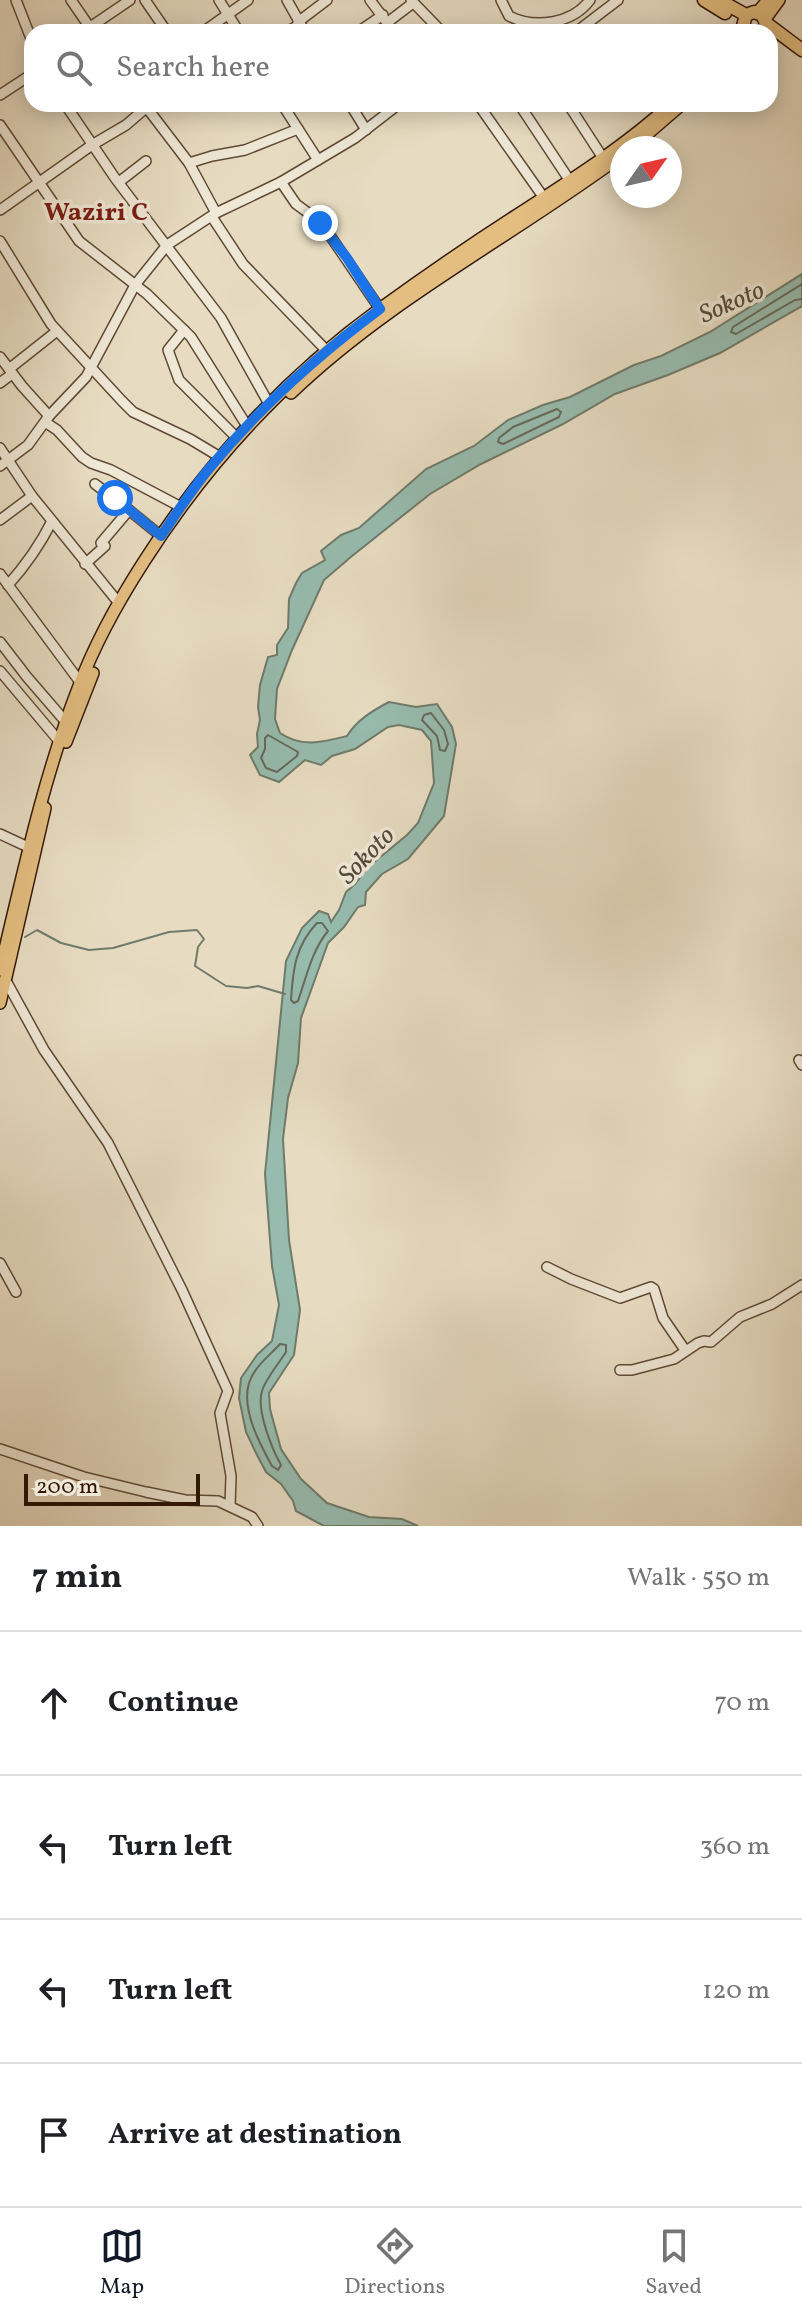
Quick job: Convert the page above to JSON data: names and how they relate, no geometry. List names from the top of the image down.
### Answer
{
  "districts": ["Waziri C"],
  "water": ["Sokoto"],
  "scale_bar": "200 m",
  "north": "top right",
  "page": {
    "search": "Search here",
    "scale": "200 m",
    "heading": ["7 min", "Walk · 550 m"],
    "list": [
      ["Continue", "70 m"],
      ["Turn left", "360 m"],
      ["Turn left", "120 m"],
      "Arrive at destination"
    ],
    "nav": ["Map", "Directions", "Saved"]
  }
}
